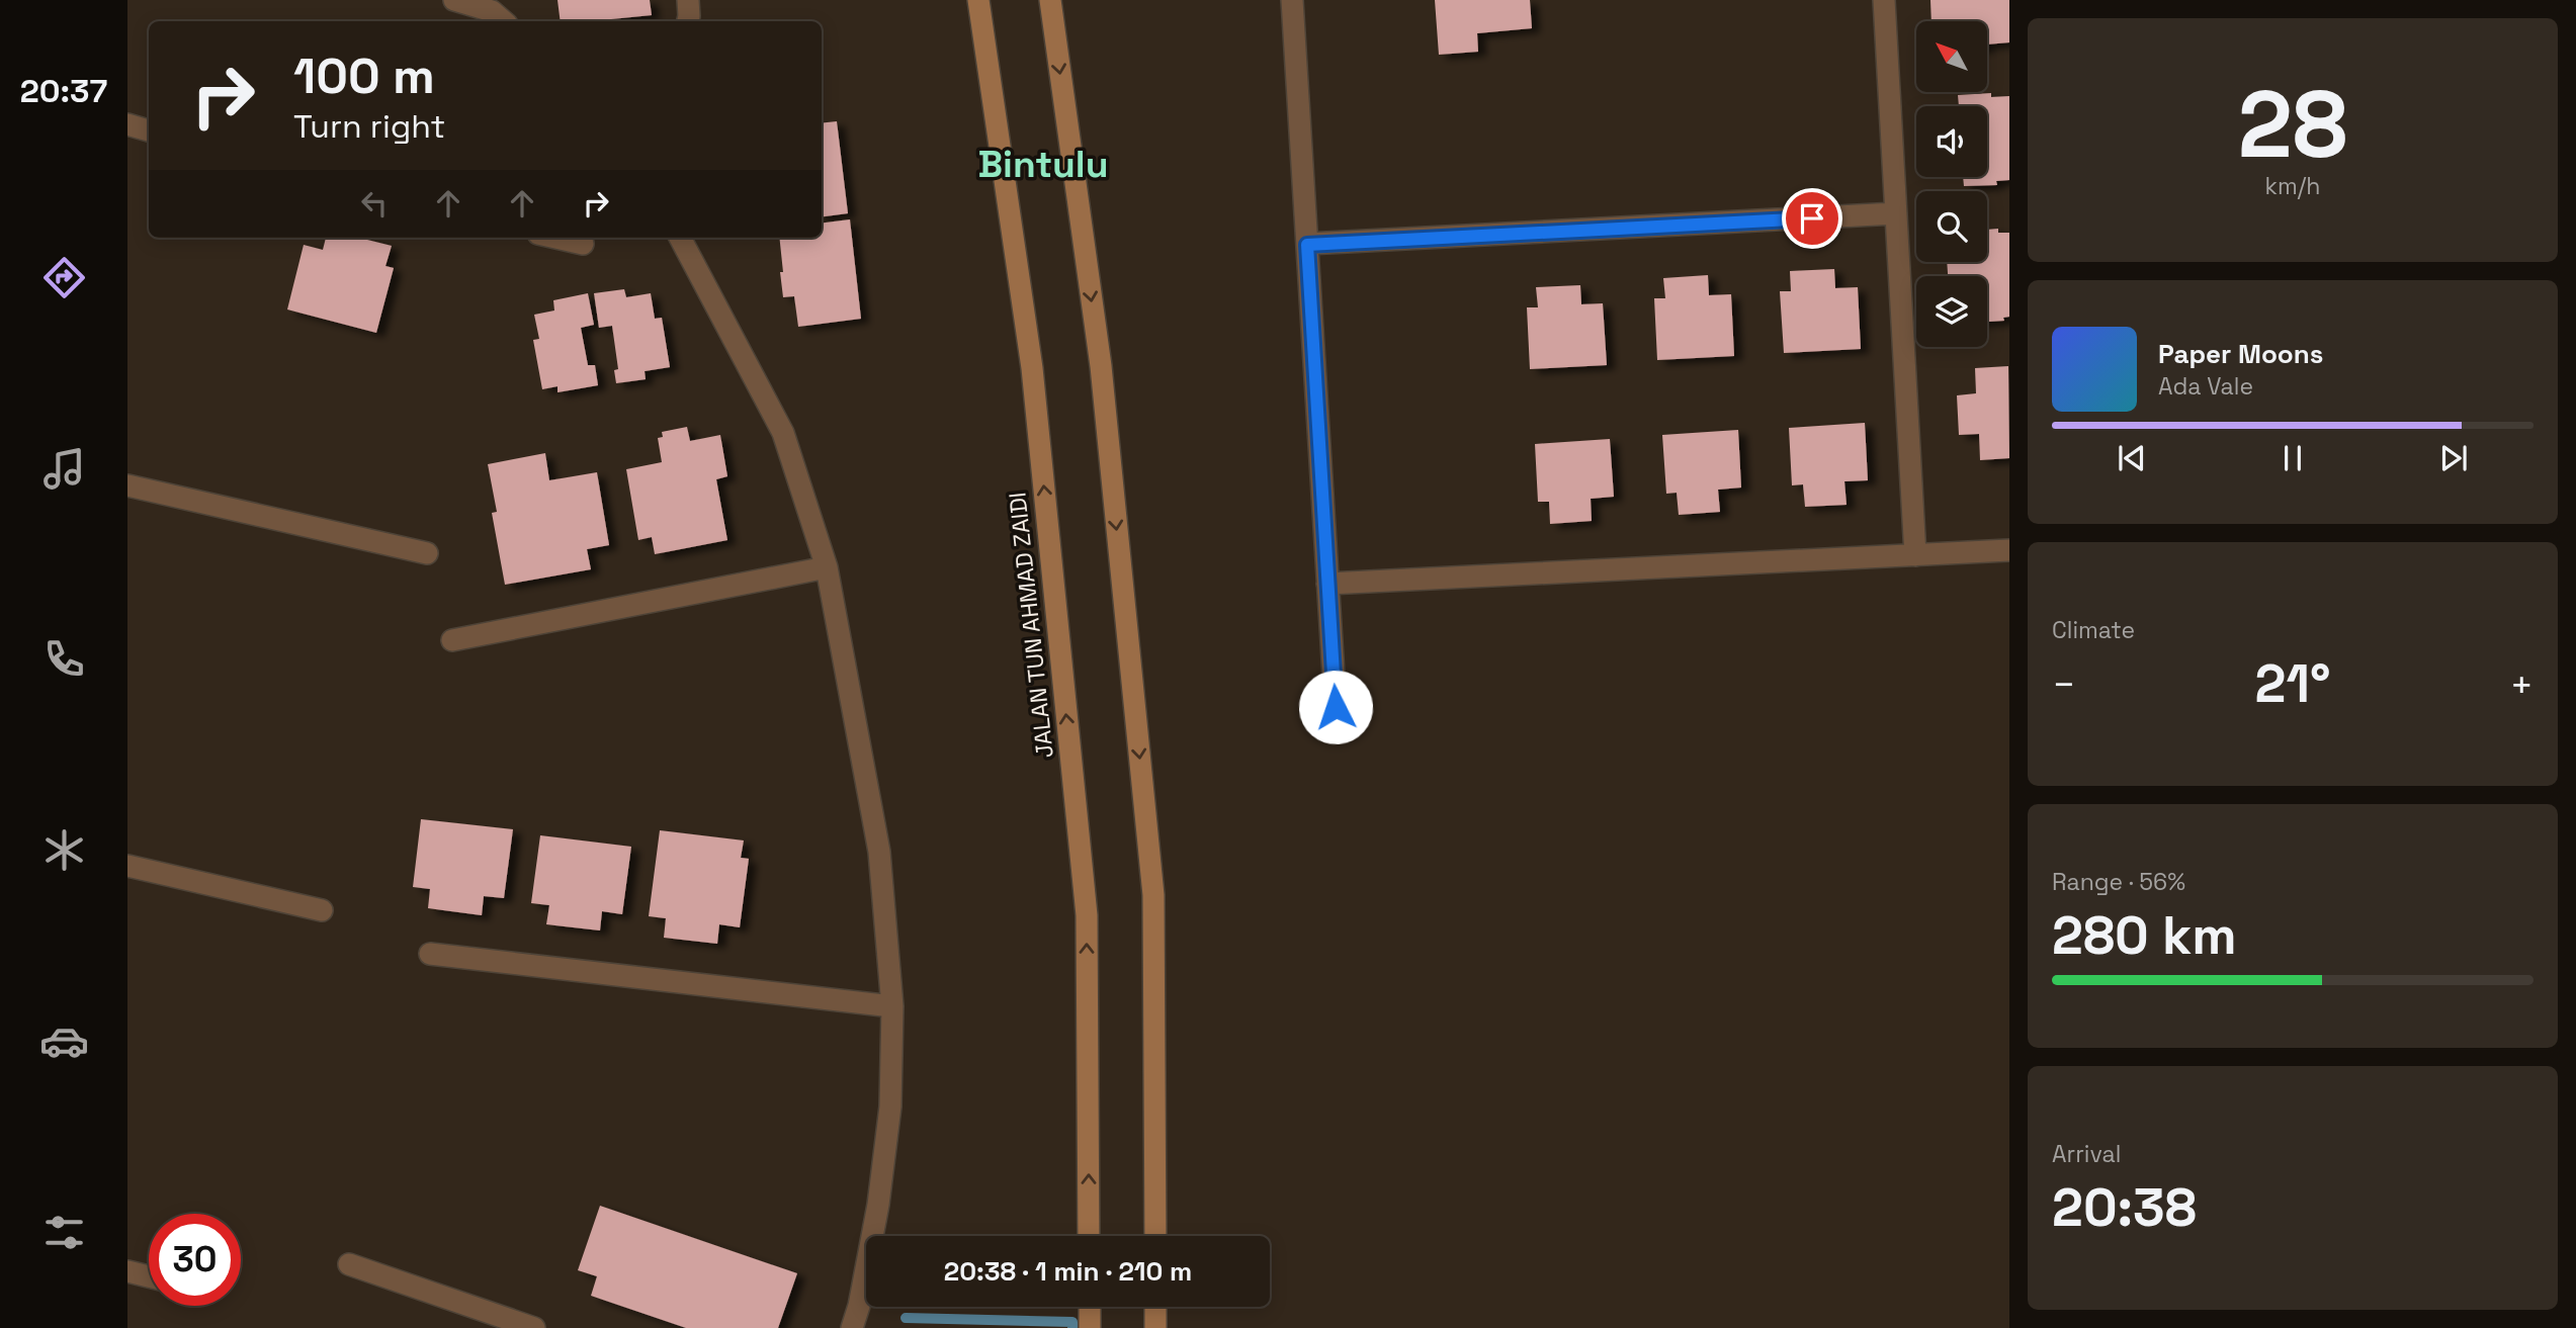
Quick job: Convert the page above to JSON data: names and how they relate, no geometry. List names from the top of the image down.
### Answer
{
  "streets": {
    "main road": ["JALAN TUN AHMAD ZAIDI"]
  },
  "districts": ["Bintulu"],
  "north": "top left",
  "page": {
    "tabs": "20:37",
    "tile": [
      ["28", "km/h"],
      "Climate",
      ["Range · 56%", "280 km"],
      ["Arrival", "20:38"]
    ],
    "turn": ["100 m", "Turn right"],
    "song": ["Paper Moons", "Ada Vale"],
    "heat": ["−", "21°", "+"],
    "limit": "30",
    "trip": "20:38 · 1 min · 210 m"
  }
}
